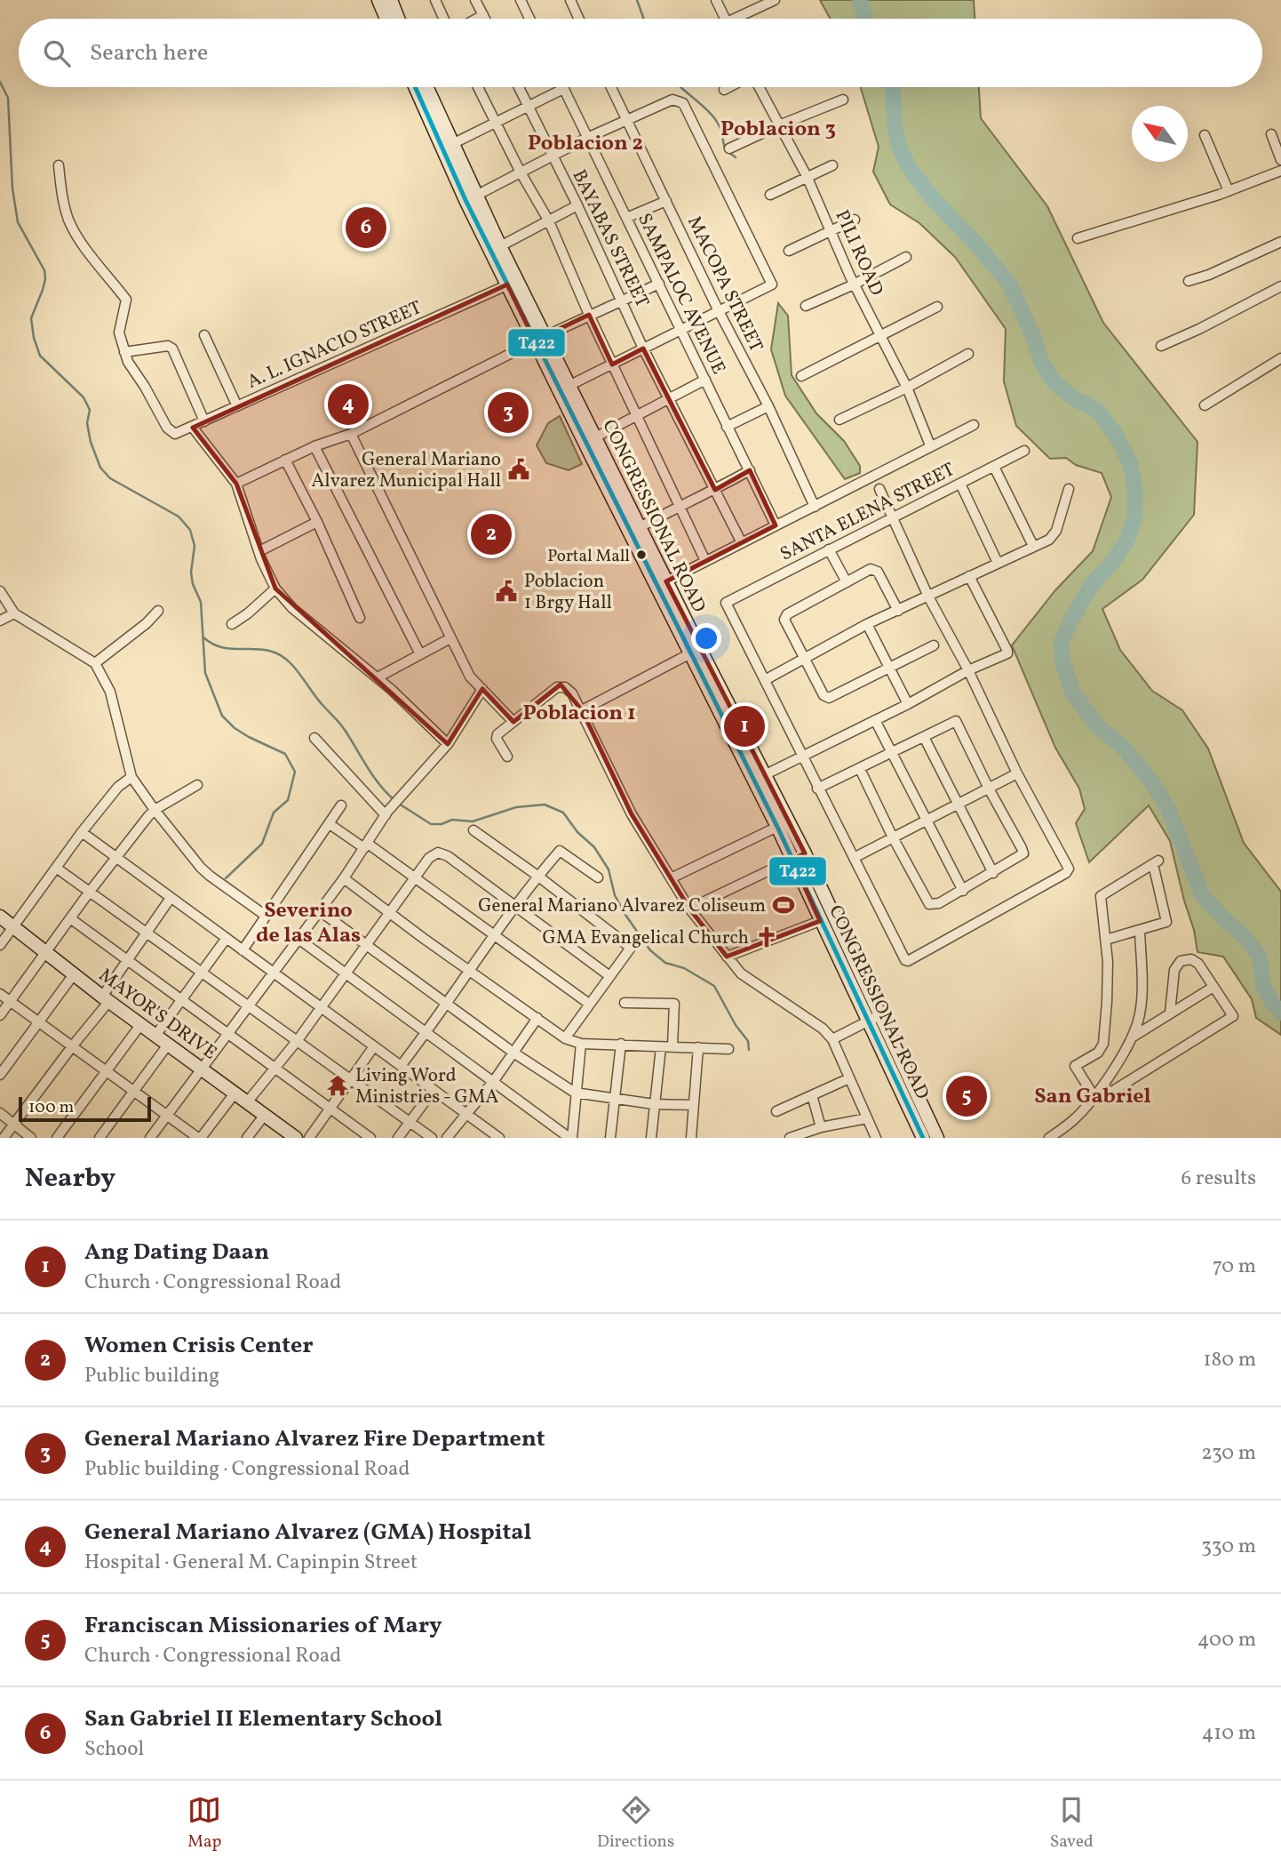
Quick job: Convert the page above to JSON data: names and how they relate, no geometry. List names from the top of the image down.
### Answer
{
  "streets": {
    "main road": ["CONGRESSIONAL ROAD", "MAYOR'S DRIVE"],
    "street": [
      "BAYABAS STREET",
      "PILI ROAD",
      "MACOPA STREET",
      "SAMPALOC AVENUE",
      "A. L. IGNACIO STREET",
      "SANTA ELENA STREET"
    ]
  },
  "crossings": [
    ["A. L. IGNACIO STREET", "CONGRESSIONAL ROAD"]
  ],
  "districts": [
    "Poblacion 3",
    "Poblacion 2",
    "Poblacion 1",
    "Severino de las Alas",
    "San Gabriel"
  ],
  "places": {
    "public building": ["General Mariano Alvarez Municipal Hall", "Poblacion 1 Brgy Hall"],
    "other": ["Portal Mall"],
    "sports": ["General Mariano Alvarez Coliseum"],
    "church": ["GMA Evangelical Church"],
    "temple": ["Living Word Ministries - GMA"]
  },
  "lines": ["transit line T422"],
  "scale_bar": "100 m",
  "north": "top left",
  "page": {
    "search": "Search here",
    "pins": [
      "6",
      "4",
      "3",
      "2",
      "1",
      "5"
    ],
    "scale": "100 m",
    "heading": ["Nearby", "6 results"],
    "list": [
      {
        "mark": "1",
        "name": "Ang Dating Daan",
        "note": "Church · Congressional Road",
        "value": "70 m"
      },
      {
        "mark": "2",
        "name": "Women Crisis Center",
        "note": "Public building",
        "value": "180 m"
      },
      {
        "mark": "3",
        "name": "General Mariano Alvarez Fire Department",
        "note": "Public building · Congressional Road",
        "value": "230 m"
      },
      {
        "mark": "4",
        "name": "General Mariano Alvarez (GMA) Hospital",
        "note": "Hospital · General M. Capinpin Street",
        "value": "330 m"
      },
      {
        "mark": "5",
        "name": "Franciscan Missionaries of Mary",
        "note": "Church · Congressional Road",
        "value": "400 m"
      },
      {
        "mark": "6",
        "name": "San Gabriel II Elementary School",
        "note": "School",
        "value": "410 m"
      }
    ],
    "nav": ["Map", "Directions", "Saved"]
  }
}
